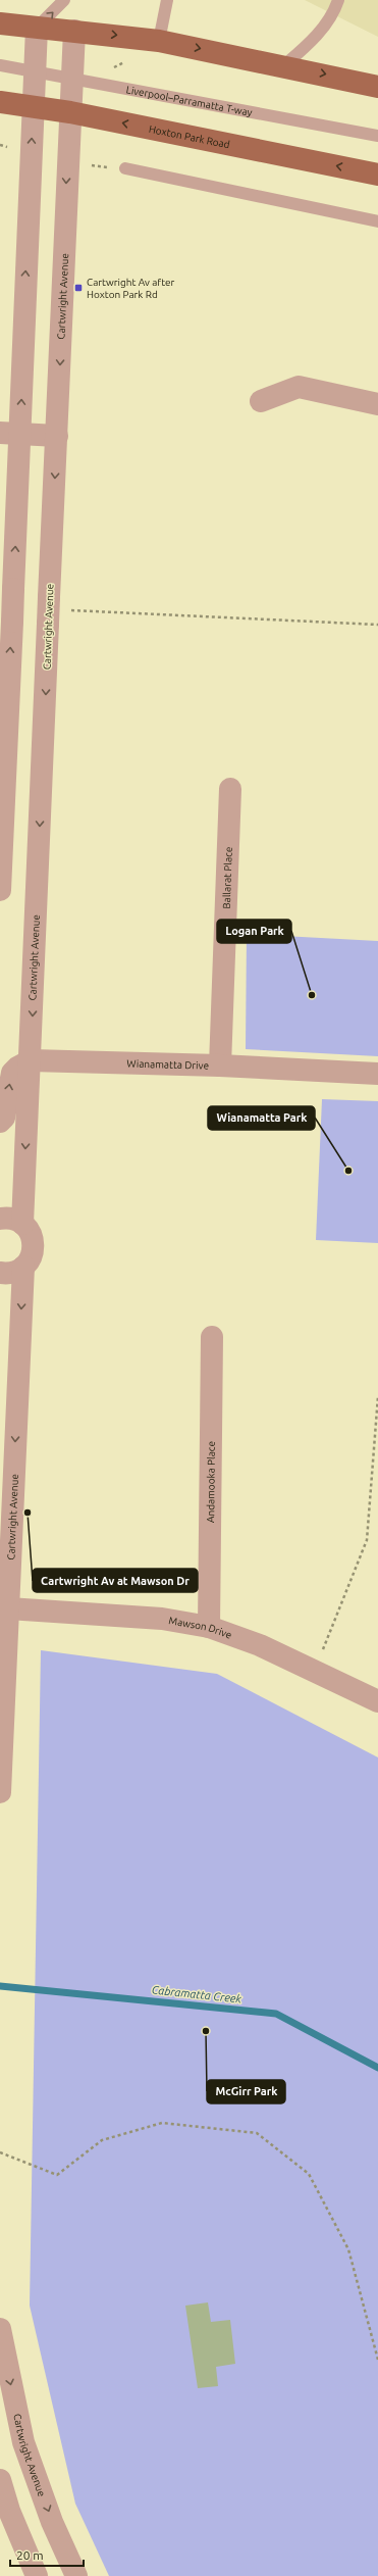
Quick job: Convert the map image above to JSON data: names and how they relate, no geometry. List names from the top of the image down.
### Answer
{
  "streets": {
    "main road": ["Hoxton Park Road"],
    "street": [
      "Cartwright Avenue",
      "Ballarat Place",
      "Wianamatta Drive",
      "Andamooka Place",
      "Mawson Drive"
    ],
    "lane": ["Liverpool–Parramatta T-way"]
  },
  "crossings": [
    ["Liverpool–Parramatta T-way", "Cartwright Avenue"],
    ["Hoxton Park Road", "Cartwright Avenue"],
    ["Cartwright Avenue", "Wianamatta Drive"],
    ["Cartwright Avenue", "Mawson Drive"],
    ["Ballarat Place", "Wianamatta Drive"],
    ["Andamooka Place", "Mawson Drive"]
  ],
  "water": ["Cabramatta Creek"],
  "places": {
    "transit": ["Cartwright Av after Hoxton Park Rd"],
    "other": [
      "Logan Park",
      "Wianamatta Park",
      "Cartwright Av at Mawson Dr",
      "McGirr Park"
    ]
  },
  "scale_bar": "20 m"
}
